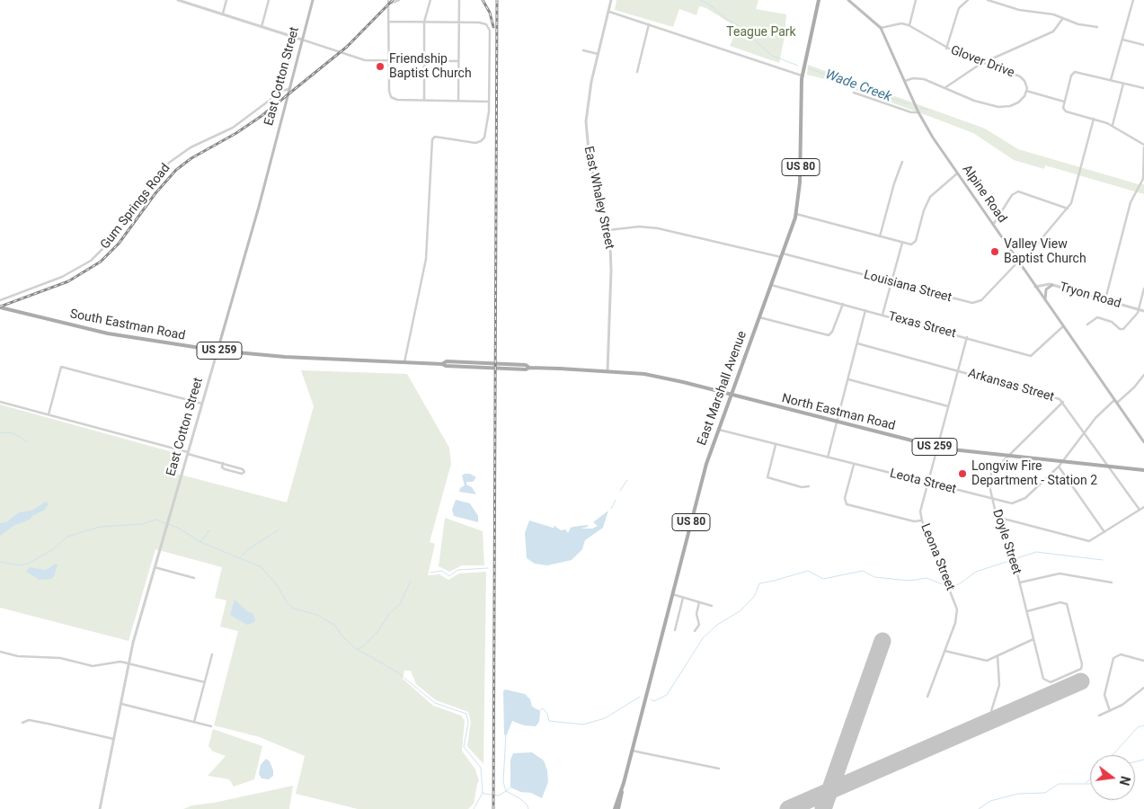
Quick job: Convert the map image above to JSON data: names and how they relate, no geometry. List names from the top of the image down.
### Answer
{
  "streets": {
    "main road": [
      "East Cotton Street",
      "US 80",
      "Alpine Road",
      "South Eastman Road",
      "US 259",
      "East Marshall Avenue",
      "North Eastman Road"
    ],
    "street": [
      "Glover Drive",
      "East Whaley Street",
      "Gum Springs Road",
      "Louisiana Street",
      "Tryon Road",
      "Texas Street",
      "Arkansas Street",
      "Leota Street",
      "Doyle Street",
      "Leona Street"
    ]
  },
  "crossings": [
    ["East Cotton Street", "Gum Springs Road"],
    ["East Cotton Street", "South Eastman Road"],
    ["Alpine Road", "Louisiana Street"],
    ["Alpine Road", "Tryon Road"],
    ["Alpine Road", "Texas Street"],
    ["Alpine Road", "Leota Street"],
    ["East Whaley Street", "Louisiana Street"],
    ["East Whaley Street", "North Eastman Road"],
    ["Louisiana Street", "East Marshall Avenue"],
    ["South Eastman Road", "North Eastman Road"],
    ["Texas Street", "East Marshall Avenue"],
    ["Texas Street", "Leona Street"],
    ["Arkansas Street", "North Eastman Road"],
    ["Arkansas Street", "Leota Street"],
    ["Arkansas Street", "Doyle Street"],
    ["Arkansas Street", "Leona Street"],
    ["East Marshall Avenue", "North Eastman Road"],
    ["East Marshall Avenue", "Leota Street"],
    ["North Eastman Road", "Leota Street"],
    ["North Eastman Road", "Doyle Street"],
    ["North Eastman Road", "Leona Street"],
    ["Leota Street", "Doyle Street"],
    ["Leota Street", "Leona Street"]
  ],
  "water": ["Wade Creek"],
  "parks": ["Teague Park"],
  "places": ["Friendship Baptist Church", "Valley View Baptist Church", "Longviw Fire Department - Station 2"],
  "north": "right"
}
